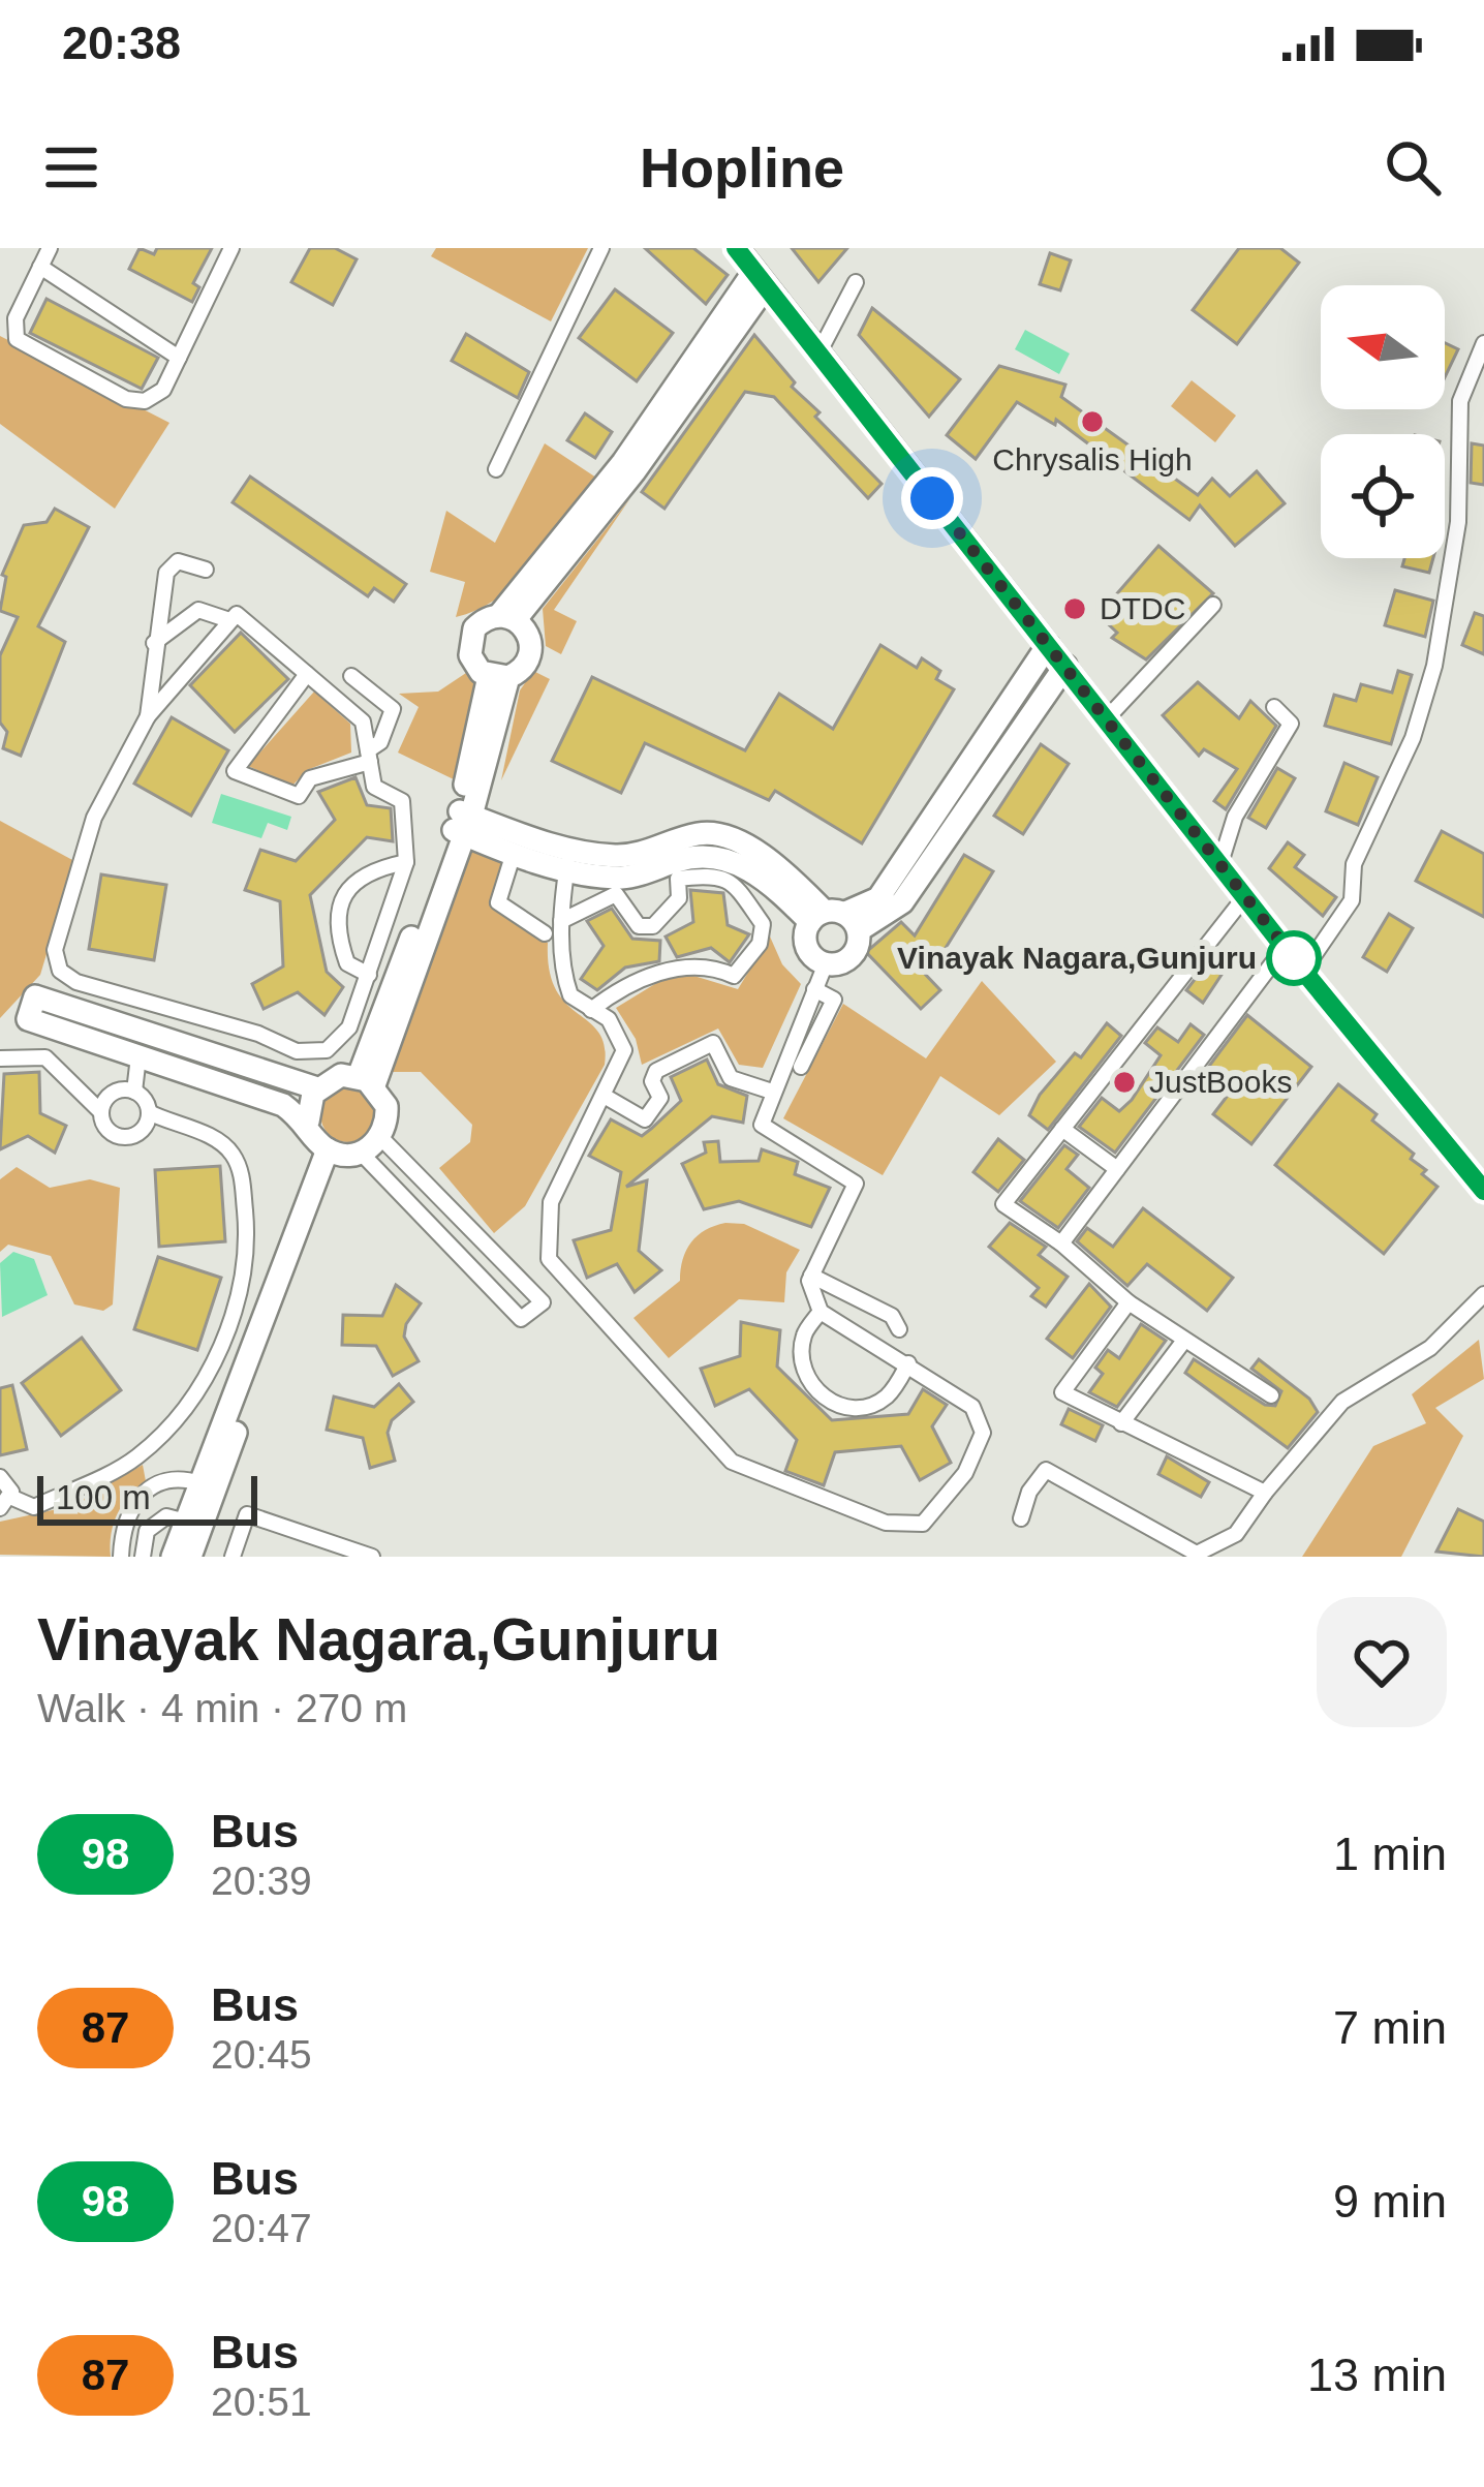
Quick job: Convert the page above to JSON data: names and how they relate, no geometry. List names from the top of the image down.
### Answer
{
  "places": [
    "Chrysalis High",
    "DTDC",
    "Vinayak Nagara,Gunjuru",
    "JustBooks"
  ],
  "lines": ["bus line 98"],
  "scale_bar": "100 m",
  "north": "left",
  "page": {
    "status": "20:38",
    "header": "Hopline",
    "scale": "100 m",
    "heading": ["Vinayak Nagara,Gunjuru", "Walk · 4 min · 270 m"],
    "list": [
      {
        "mark": "98",
        "name": "Bus",
        "note": "20:39",
        "value": "1 min"
      },
      {
        "mark": "87",
        "name": "Bus",
        "note": "20:45",
        "value": "7 min"
      },
      {
        "mark": "98",
        "name": "Bus",
        "note": "20:47",
        "value": "9 min"
      },
      {
        "mark": "87",
        "name": "Bus",
        "note": "20:51",
        "value": "13 min"
      }
    ]
  }
}
